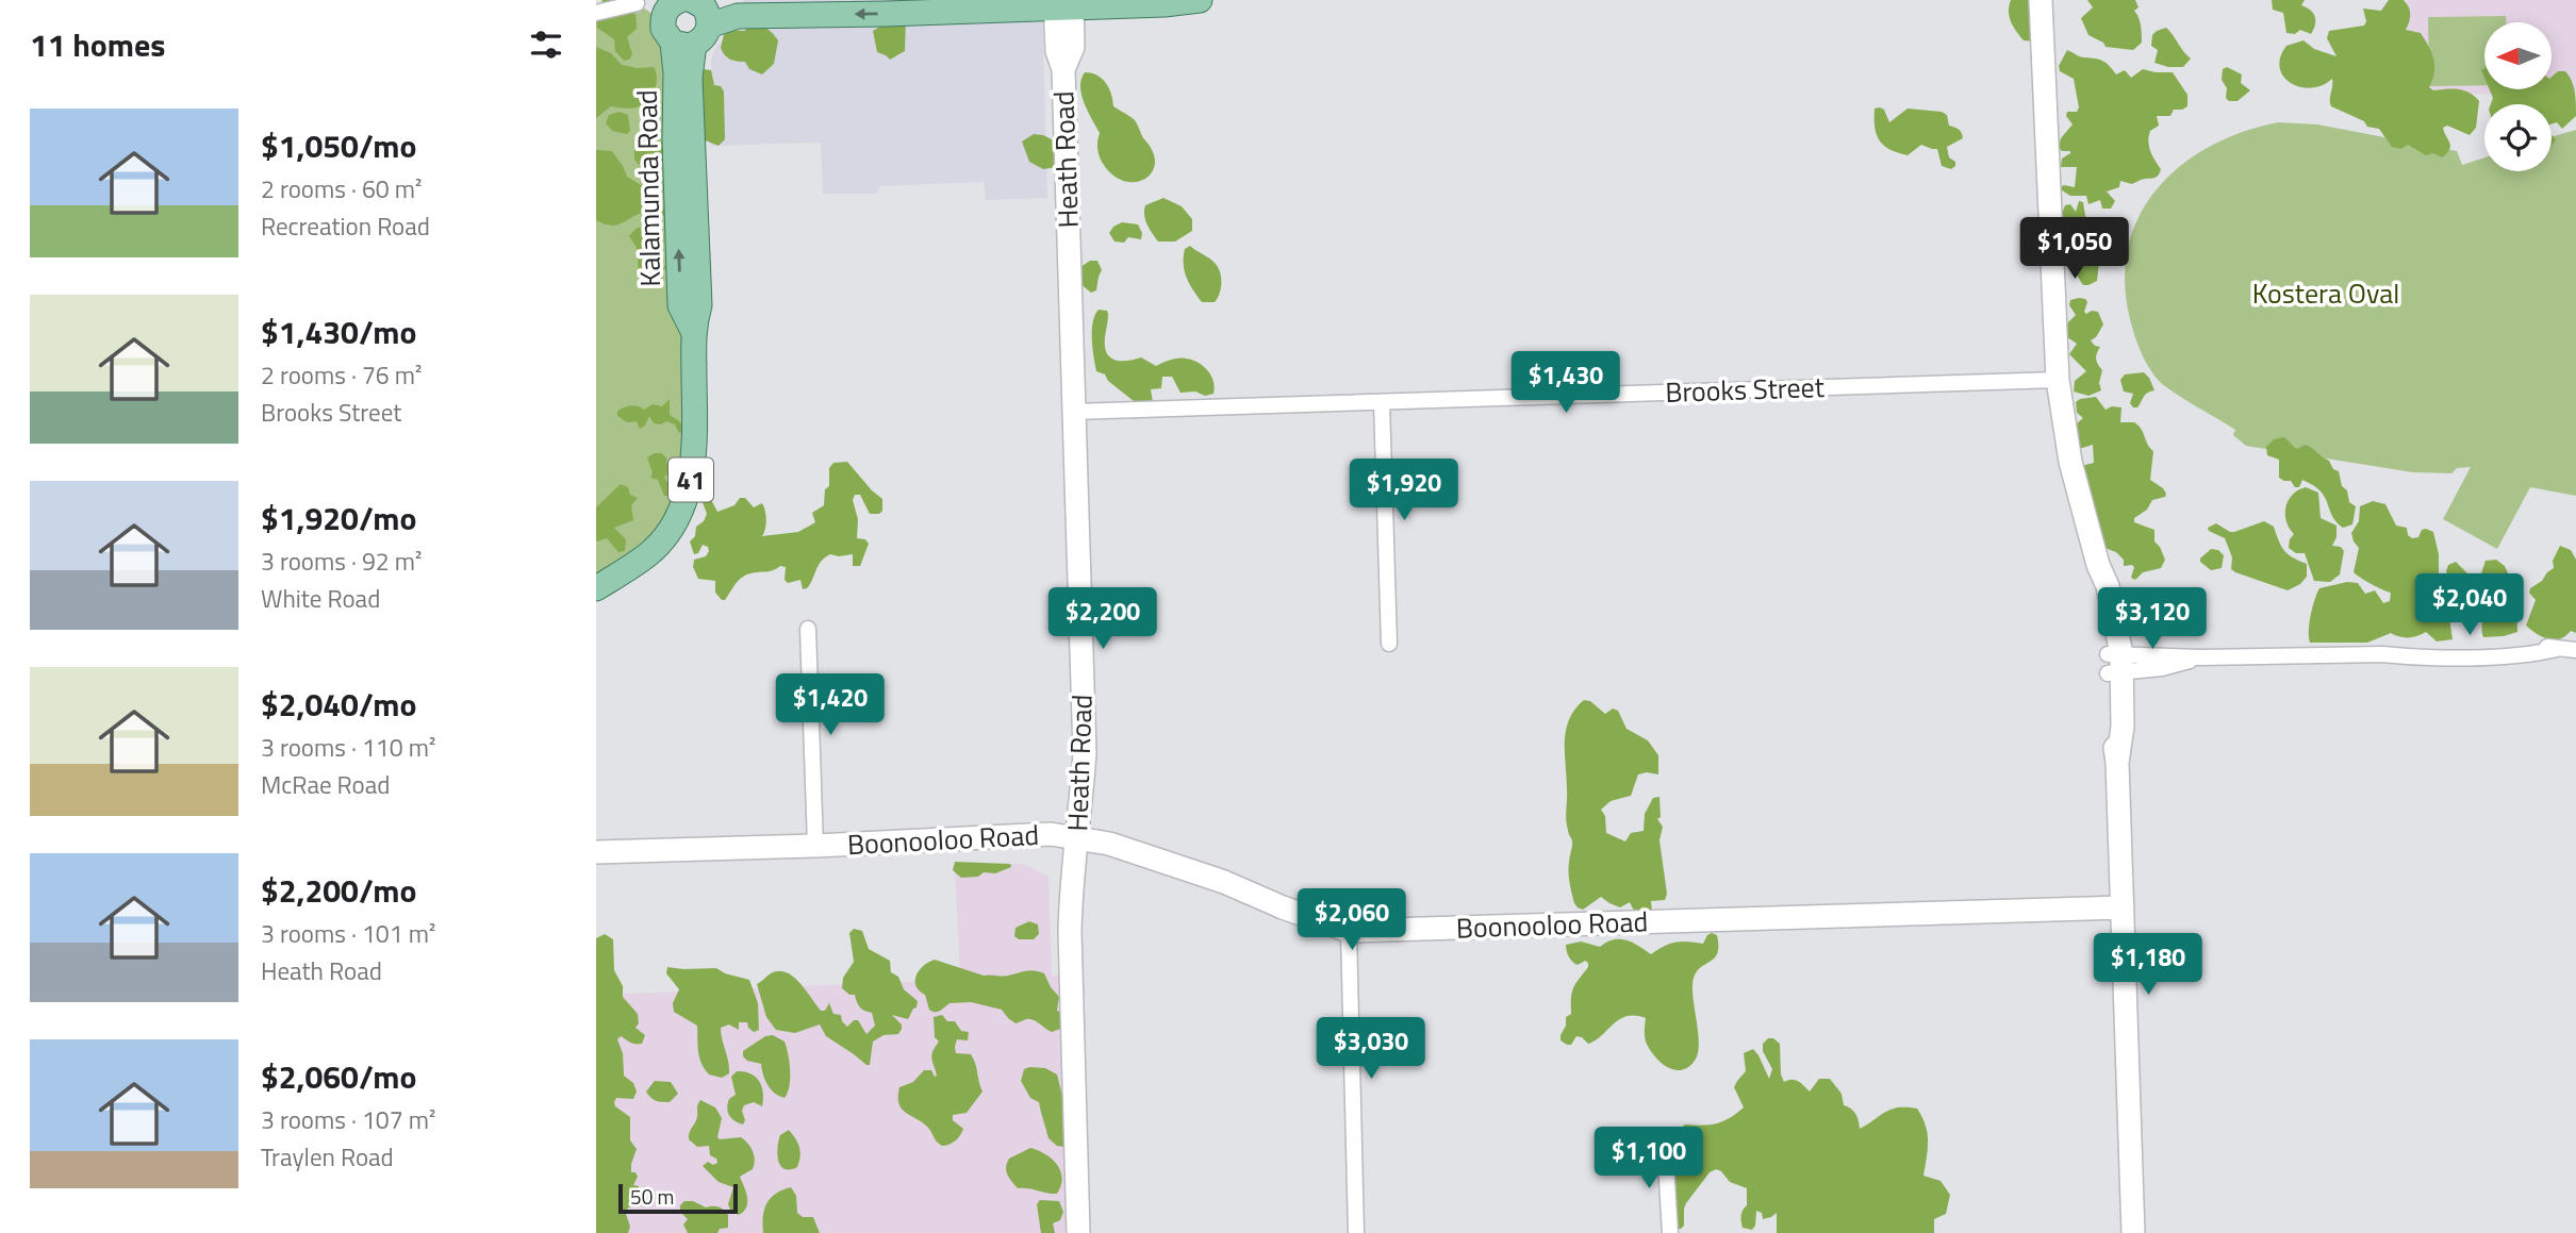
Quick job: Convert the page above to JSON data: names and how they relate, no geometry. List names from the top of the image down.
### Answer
{
  "streets": {
    "main road": ["Kalamunda Road", "41"],
    "street": ["Heath Road", "Brooks Street", "Boonooloo Road"]
  },
  "crossings": [
    ["Heath Road", "Brooks Street"],
    ["Heath Road", "Boonooloo Road"]
  ],
  "parks": ["Kostera Oval"],
  "scale_bar": "50 m",
  "north": "left",
  "page": {
    "heading": "11 homes",
    "list": [
      {
        "name": "$1,050/mo",
        "note": "2 rooms · 60 m² · Recreation Road"
      },
      {
        "name": "$1,430/mo",
        "note": "2 rooms · 76 m² · Brooks Street"
      },
      {
        "name": "$1,920/mo",
        "note": "3 rooms · 92 m² · White Road"
      },
      {
        "name": "$2,040/mo",
        "note": "3 rooms · 110 m² · McRae Road"
      },
      {
        "name": "$2,200/mo",
        "note": "3 rooms · 101 m² · Heath Road"
      },
      {
        "name": "$2,060/mo",
        "note": "3 rooms · 107 m² · Traylen Road"
      }
    ],
    "price": [
      "$1,050",
      "$1,430",
      "$1,920",
      "$2,040",
      "$2,200",
      "$3,120",
      "$1,420",
      "$2,060",
      "$1,180",
      "$3,030",
      "$1,100"
    ],
    "scale": "50 m"
  }
}
